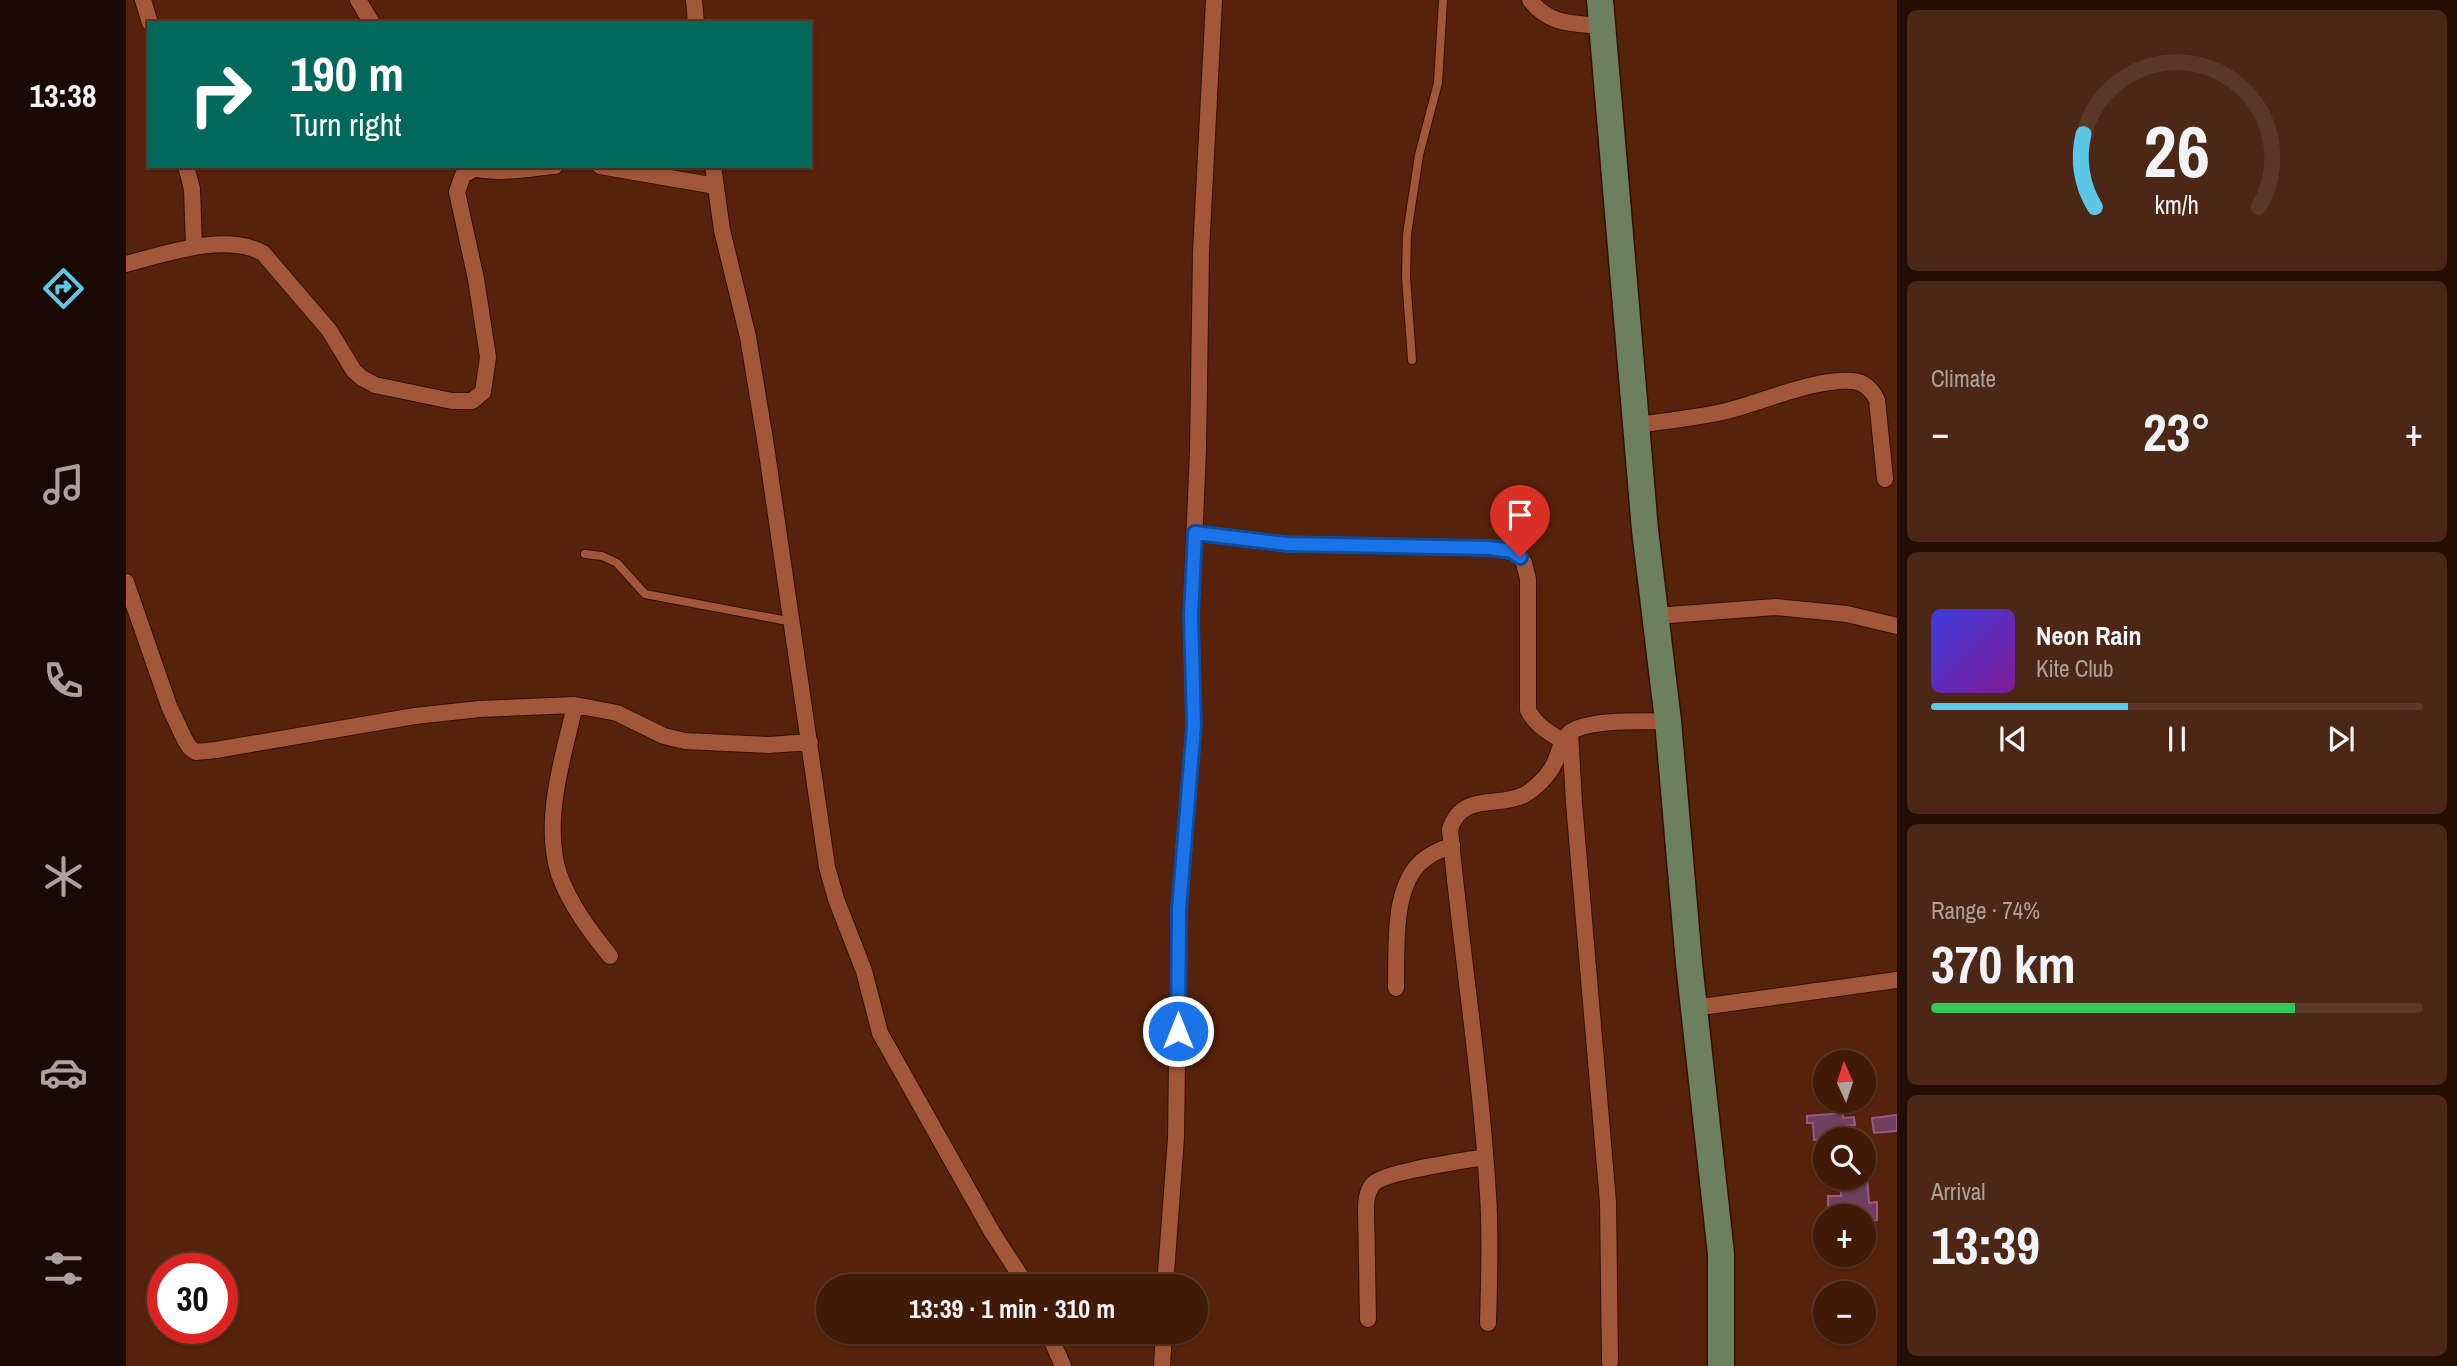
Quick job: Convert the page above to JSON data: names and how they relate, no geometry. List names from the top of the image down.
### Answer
{
  "north": "top",
  "page": {
    "tabs": "13:38",
    "turn": ["190 m", "Turn right"],
    "tile": [
      "Climate",
      ["Range · 74%", "370 km"],
      ["Arrival", "13:39"]
    ],
    "heat": ["−", "23°", "+"],
    "song": ["Neon Rain", "Kite Club"],
    "map_buttons": ["+", "−"],
    "limit": "30",
    "trip": "13:39 · 1 min · 310 m",
    "gauge": ["26", "km/h"]
  }
}
